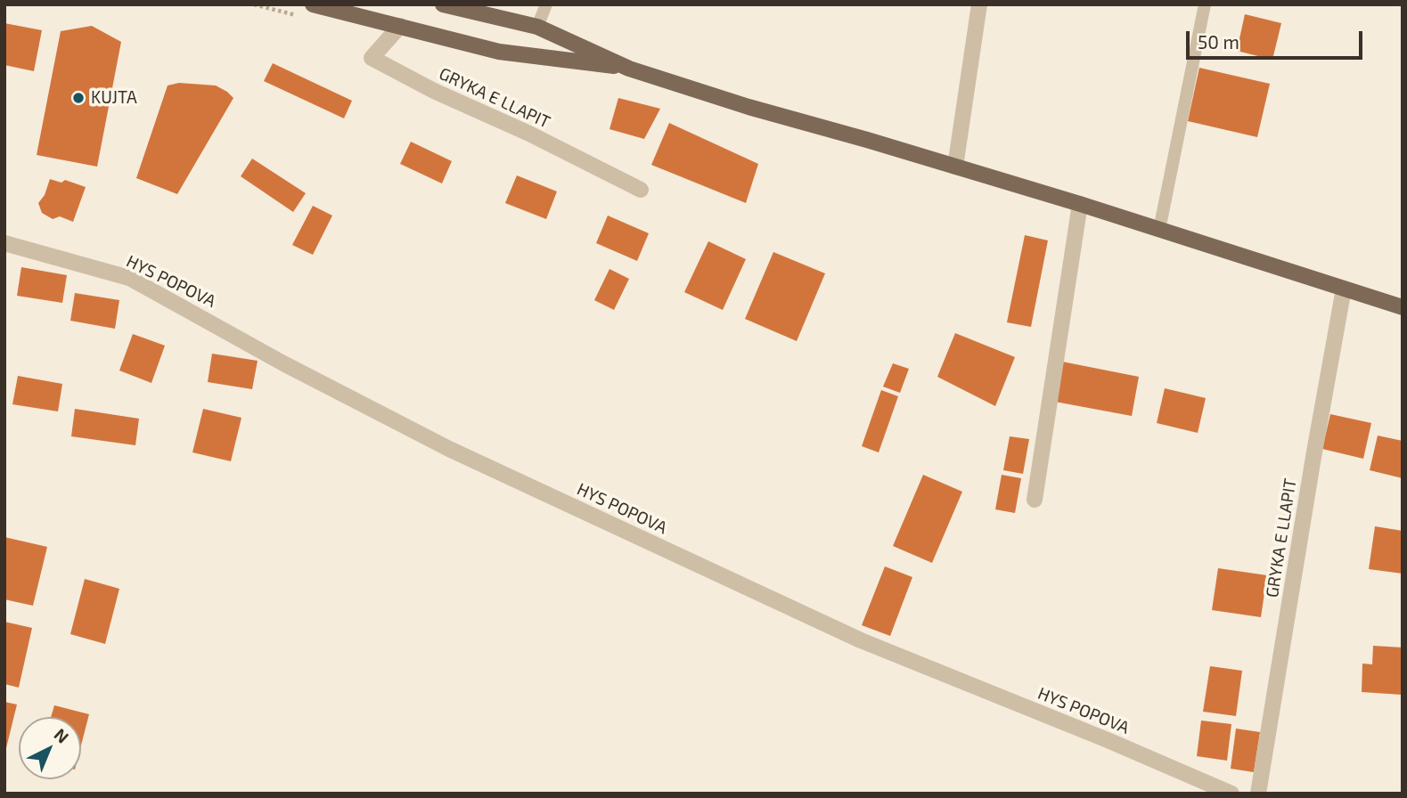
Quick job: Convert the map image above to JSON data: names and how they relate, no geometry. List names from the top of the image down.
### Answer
{
  "streets": {
    "main road": ["GRYKA E LLAPIT"],
    "street": ["HYS POPOVA"]
  },
  "places": ["KUJTA"],
  "scale_bar": "50 m",
  "north": "top right"
}
